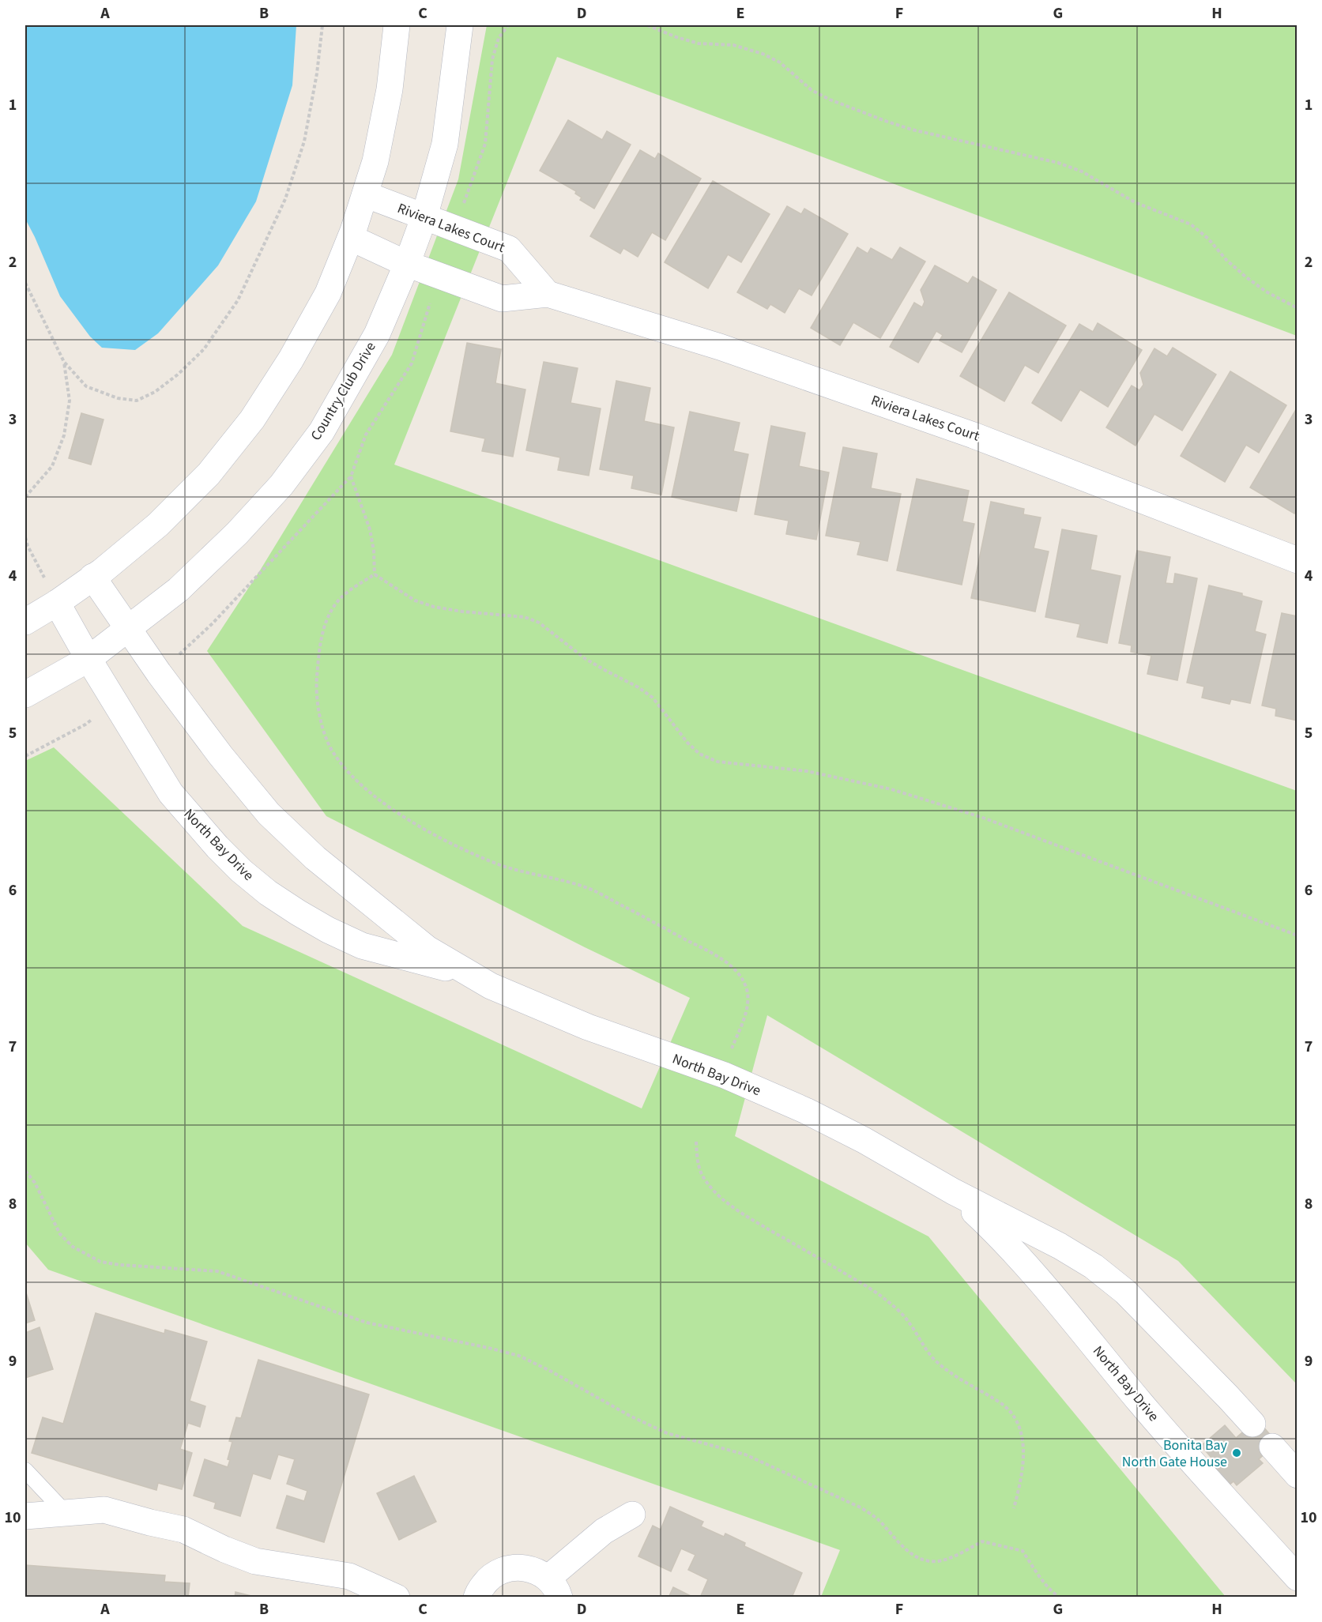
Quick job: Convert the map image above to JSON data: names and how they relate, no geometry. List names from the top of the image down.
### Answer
{
  "streets": {
    "street": ["Riviera Lakes Court", "Country Club Drive", "North Bay Drive"]
  },
  "crossings": [
    ["Riviera Lakes Court", "Country Club Drive"],
    ["Country Club Drive", "North Bay Drive"]
  ],
  "places": ["Bonita Bay North Gate House"],
  "grid": {
    "columns": [
      "A",
      "B",
      "C",
      "D",
      "E",
      "F",
      "G",
      "H"
    ],
    "rows": [
      "1",
      "2",
      "3",
      "4",
      "5",
      "6",
      "7",
      "8",
      "9",
      "10"
    ]
  }
}
